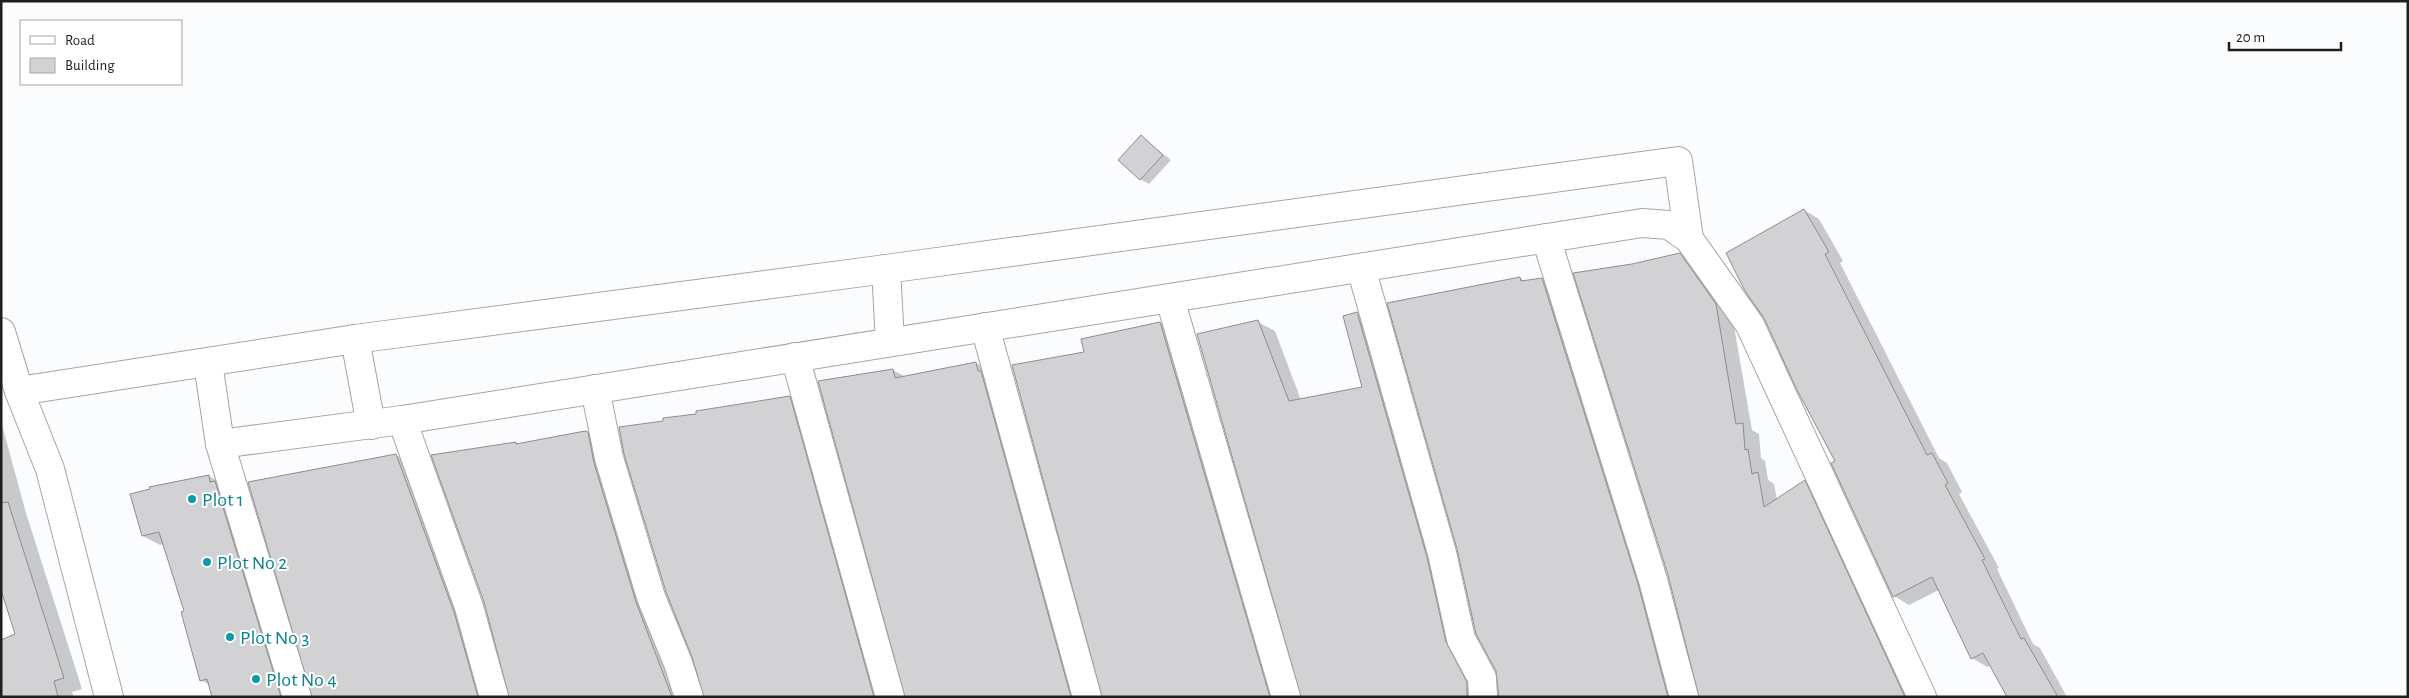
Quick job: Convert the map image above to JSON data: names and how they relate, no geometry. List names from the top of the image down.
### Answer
{
  "places": [
    "Plot 1",
    "Plot No 2",
    "Plot No 3",
    "Plot No 4"
  ],
  "legend": ["Road", "Building"],
  "scale_bar": "20 m"
}
